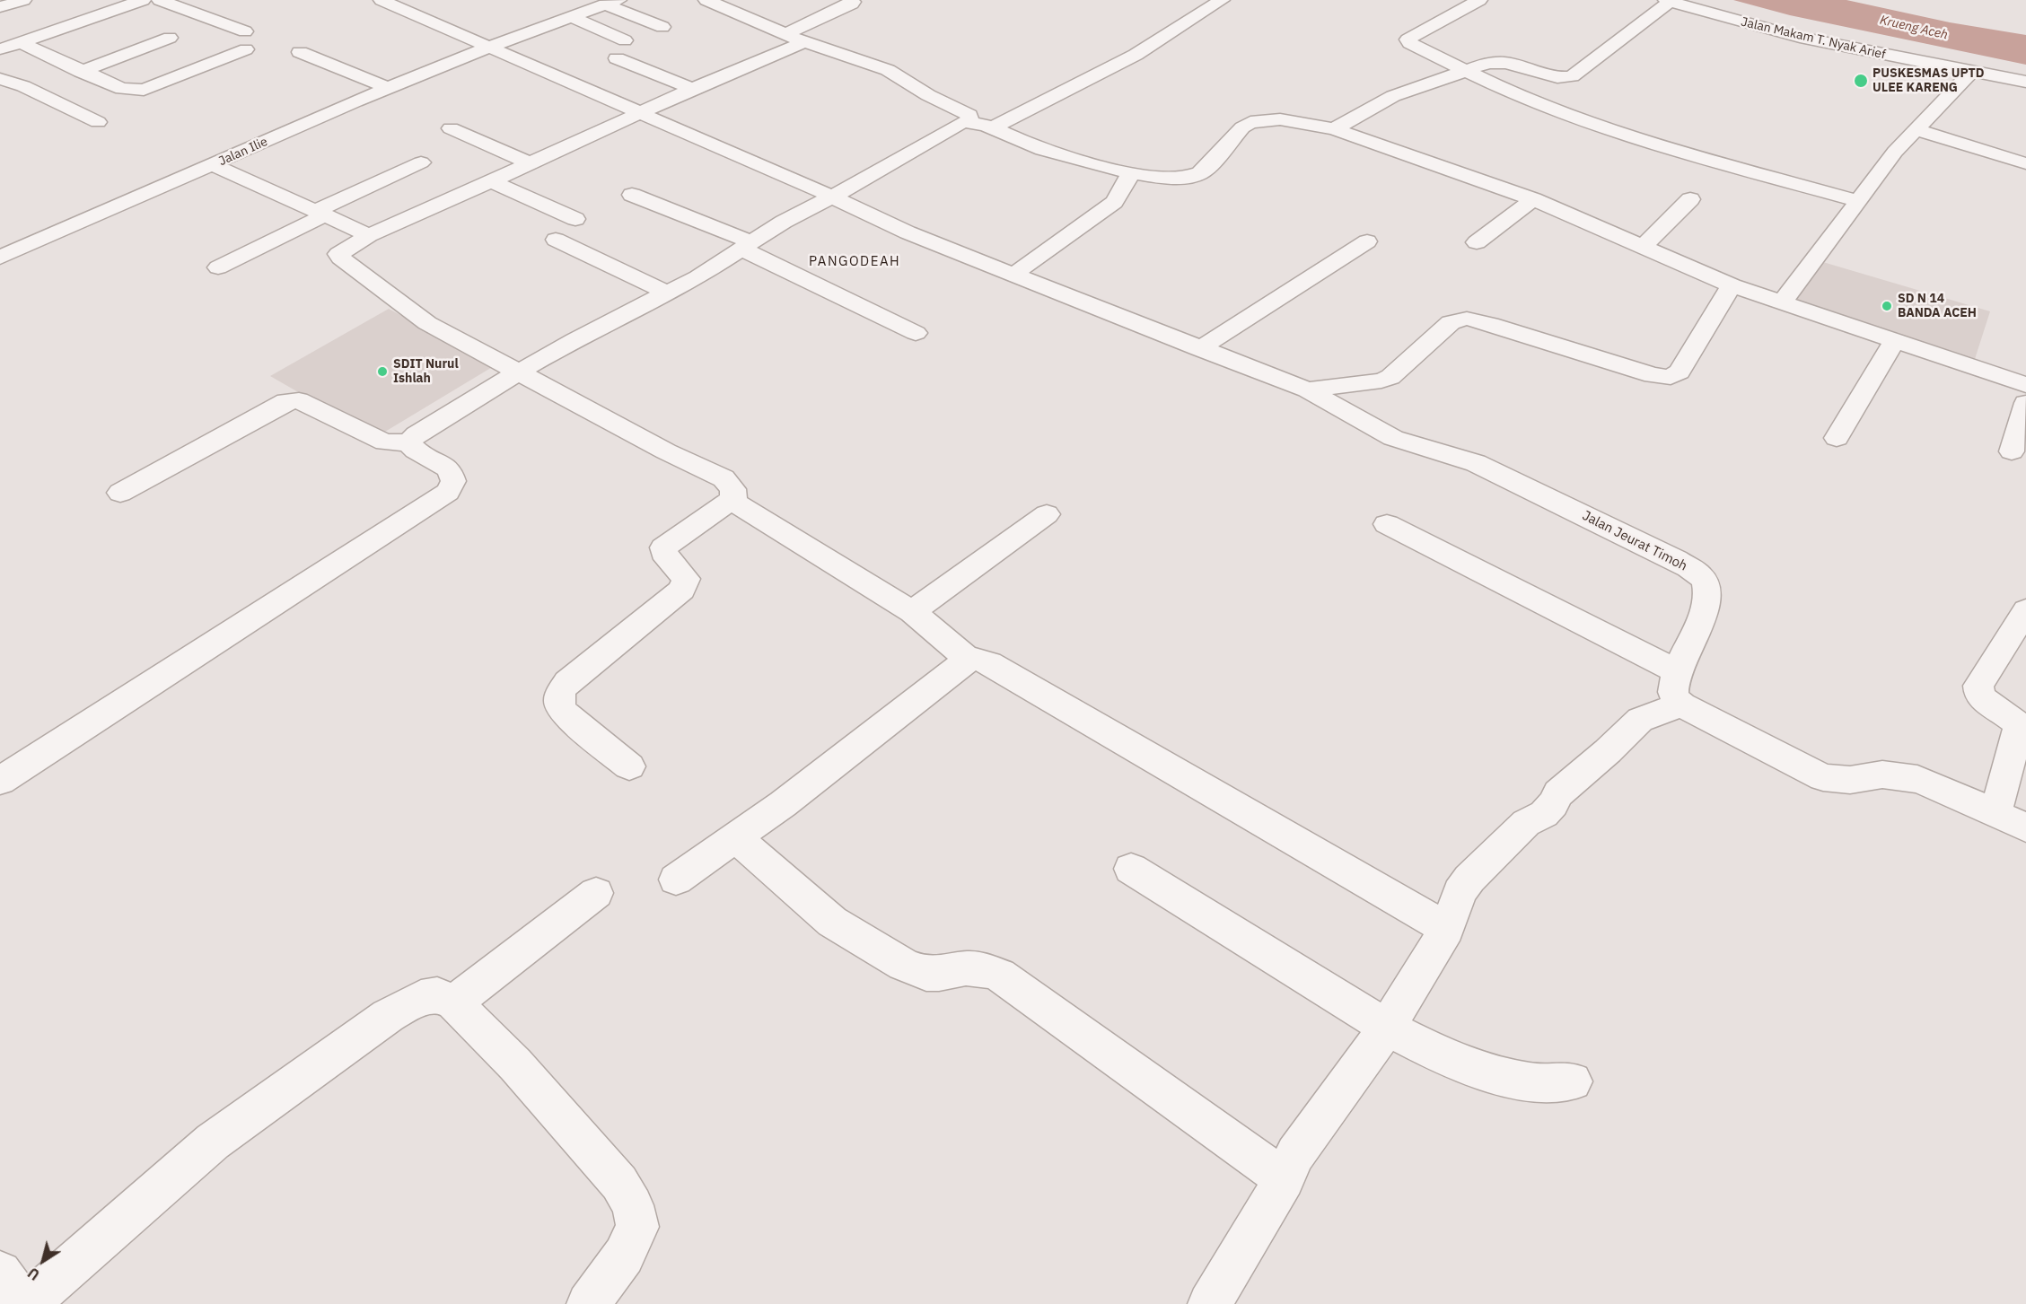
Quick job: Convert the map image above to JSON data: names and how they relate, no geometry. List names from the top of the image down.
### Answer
{
  "streets": {
    "street": ["Jalan Makam T. Nyak Arief", "Jalan Ilie", "Jalan Jeurat Timoh"]
  },
  "crossings": [
    ["Jalan Ilie", "Jalan Jeurat Timoh"]
  ],
  "districts": ["PANGODEAH"],
  "water": ["Krueng Aceh"],
  "places": ["PUSKESMAS UPTD ULEE KARENG", "SD N 14 BANDA ACEH", "SDIT Nurul Ishlah"],
  "north": "bottom left"
}
